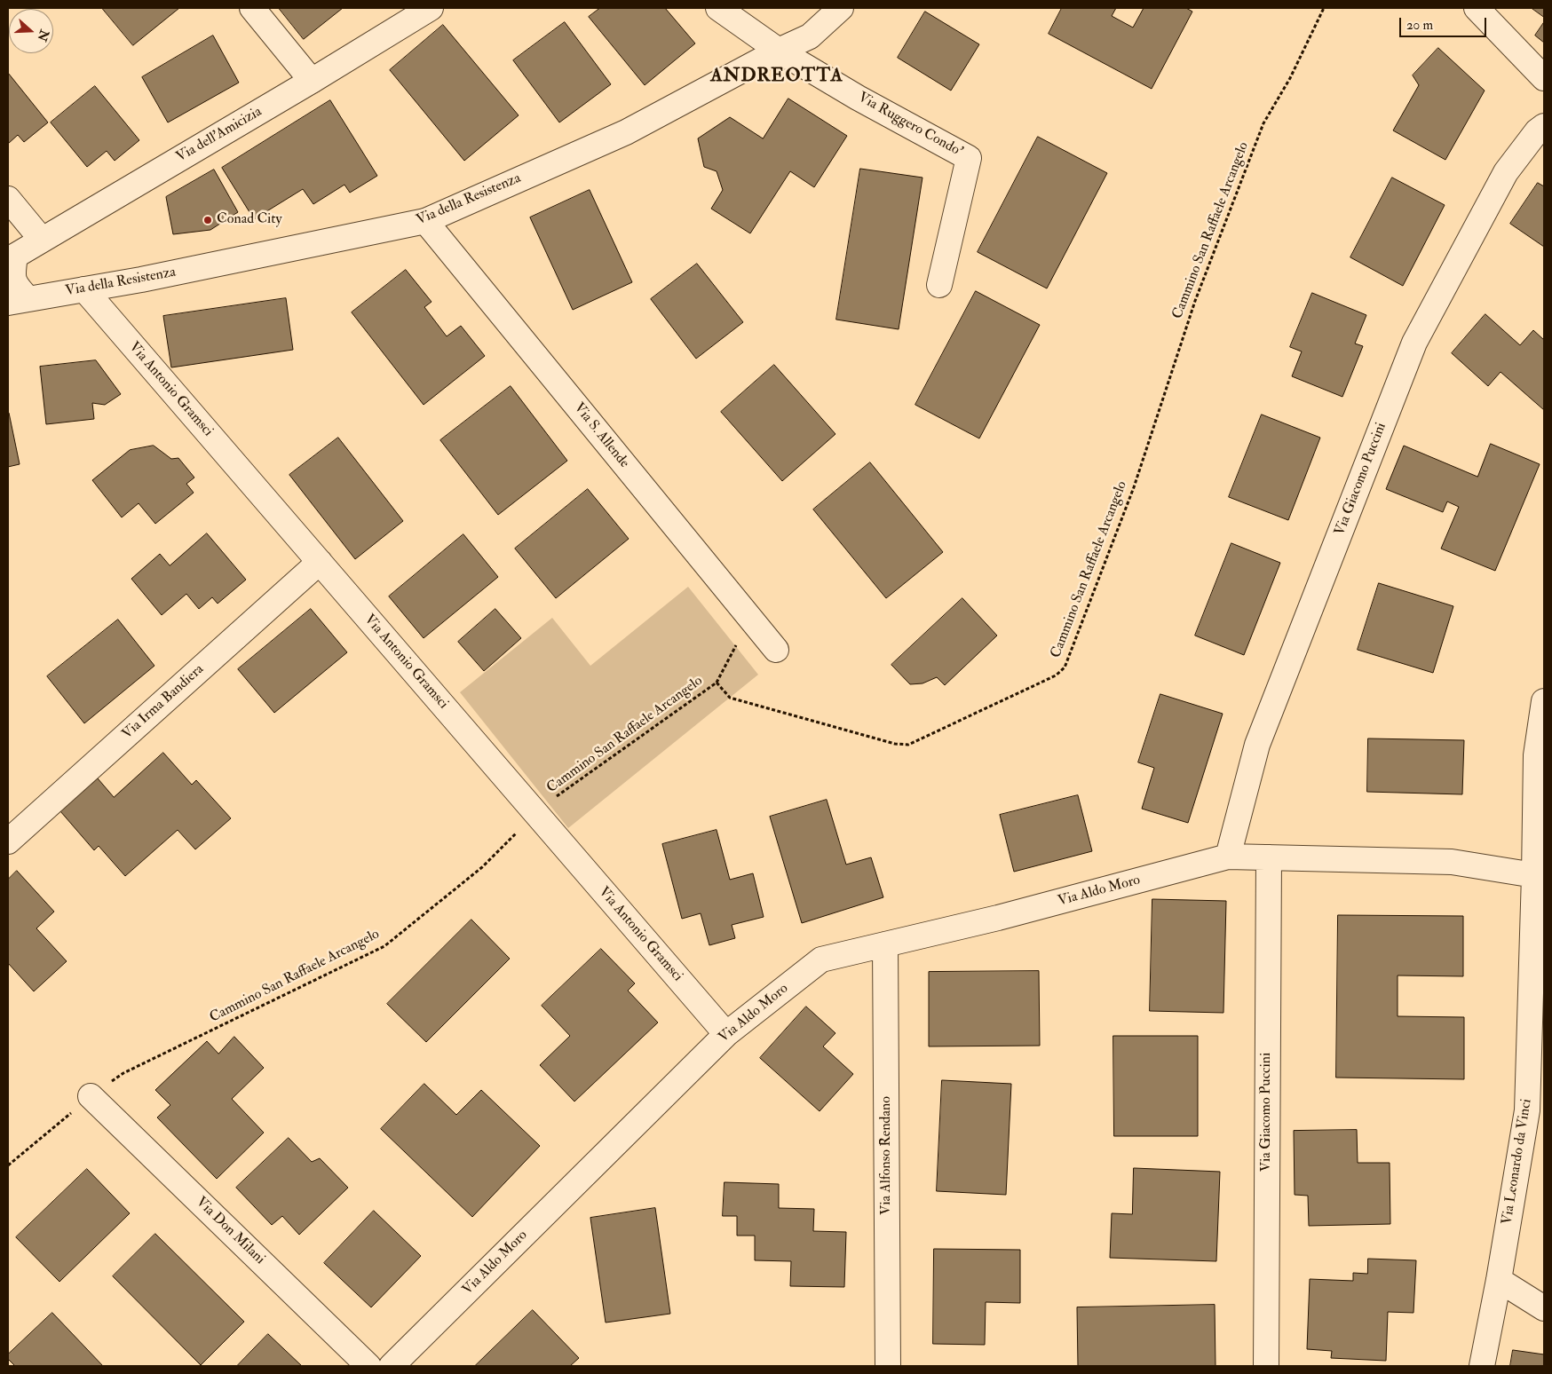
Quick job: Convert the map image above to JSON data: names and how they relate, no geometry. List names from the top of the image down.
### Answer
{
  "streets": {
    "street": [
      "Via Ruggero Condo'",
      "Via dell'Amicizia",
      "Via della Resistenza",
      "Via Antonio Gramsci",
      "Via S. Allende",
      "Via Giacomo Puccini",
      "Via Irma Bandiera",
      "Via Aldo Moro",
      "Via Alfonso Rendano",
      "Via Leonardo da Vinci",
      "Via Don Milani"
    ],
    "path": ["Cammino San Raffaele Arcangelo"]
  },
  "crossings": [
    ["Via Ruggero Condo'", "Via della Resistenza"],
    ["Via della Resistenza", "Via Antonio Gramsci"],
    ["Via della Resistenza", "Via S. Allende"],
    ["Cammino San Raffaele Arcangelo", "Via Antonio Gramsci"],
    ["Via Antonio Gramsci", "Via Irma Bandiera"],
    ["Via Antonio Gramsci", "Via Aldo Moro"],
    ["Via Giacomo Puccini", "Via Aldo Moro"],
    ["Via Aldo Moro", "Via Alfonso Rendano"],
    ["Via Aldo Moro", "Via Leonardo da Vinci"]
  ],
  "districts": ["ANDREOTTA"],
  "places": ["Conad City"],
  "scale_bar": "20 m",
  "north": "right"
}
